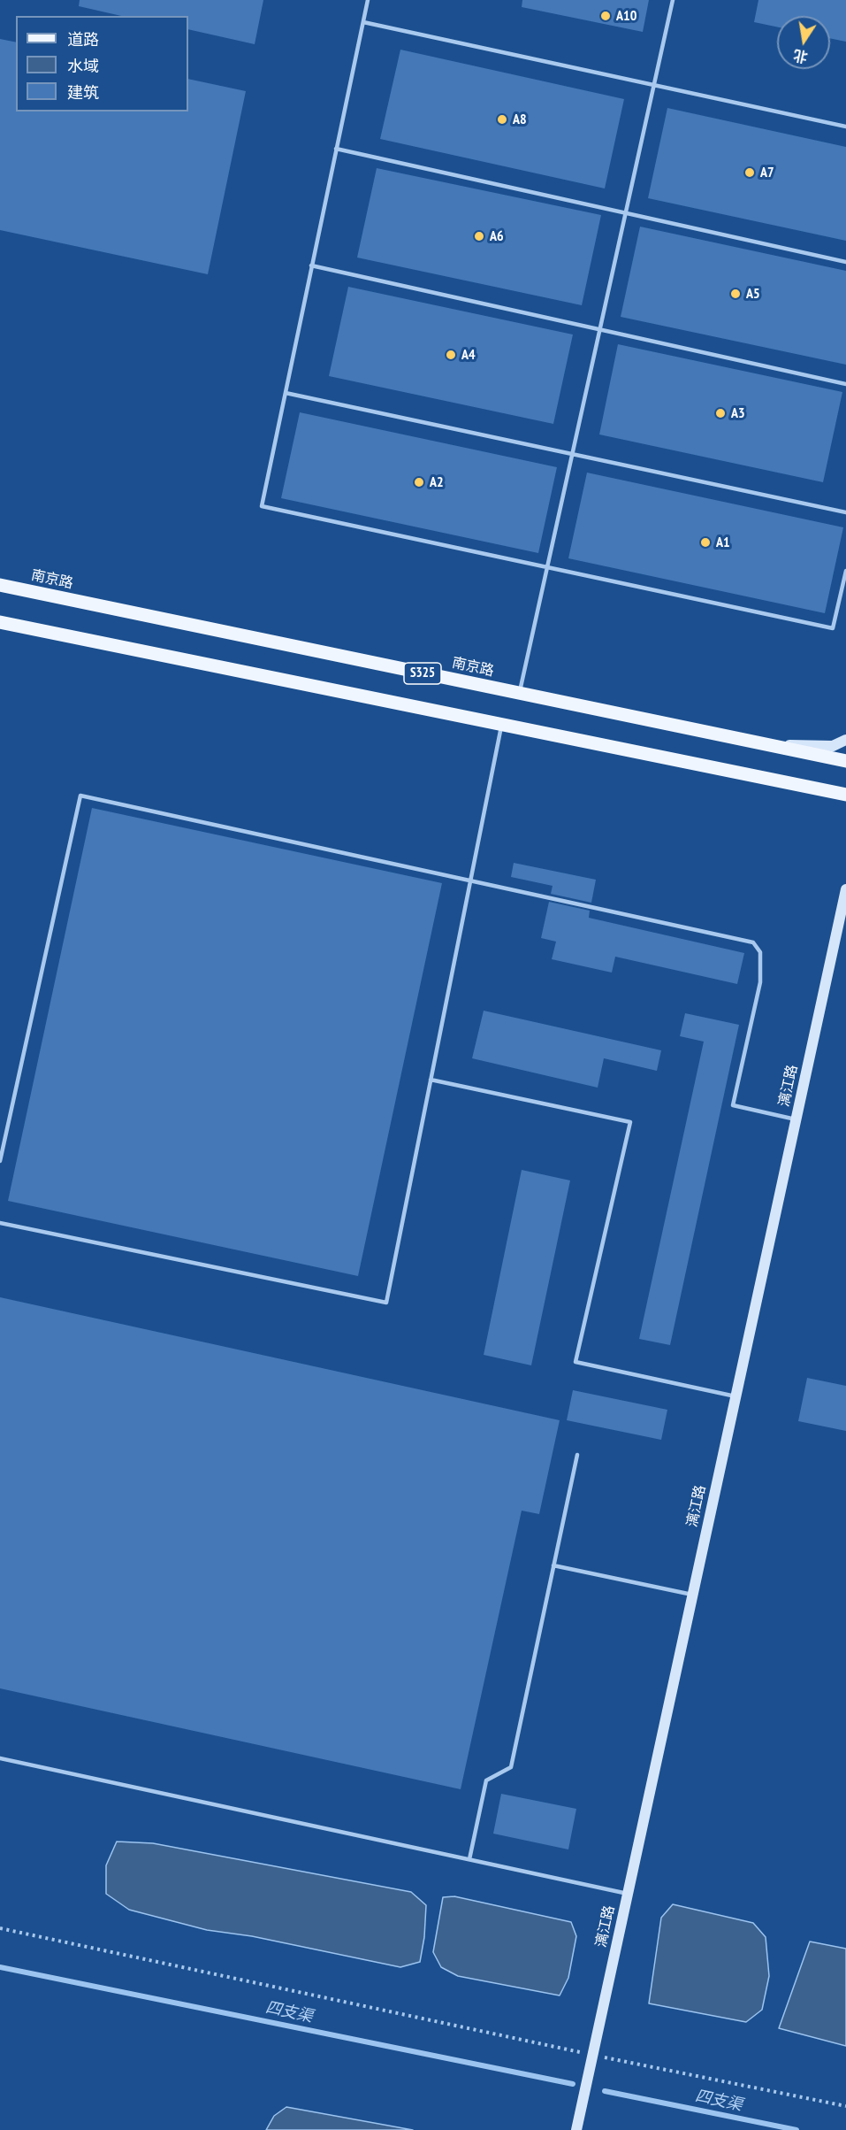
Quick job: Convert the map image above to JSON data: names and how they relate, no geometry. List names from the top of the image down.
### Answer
{
  "streets": {
    "main road": ["南京路", "S325"],
    "street": ["漓江路"]
  },
  "water": ["四支渠"],
  "places": [
    "A10",
    "A8",
    "A7",
    "A6",
    "A5",
    "A4",
    "A3",
    "A2",
    "A1"
  ],
  "legend": ["道路", "水域", "建筑"],
  "north": "bottom"
}
